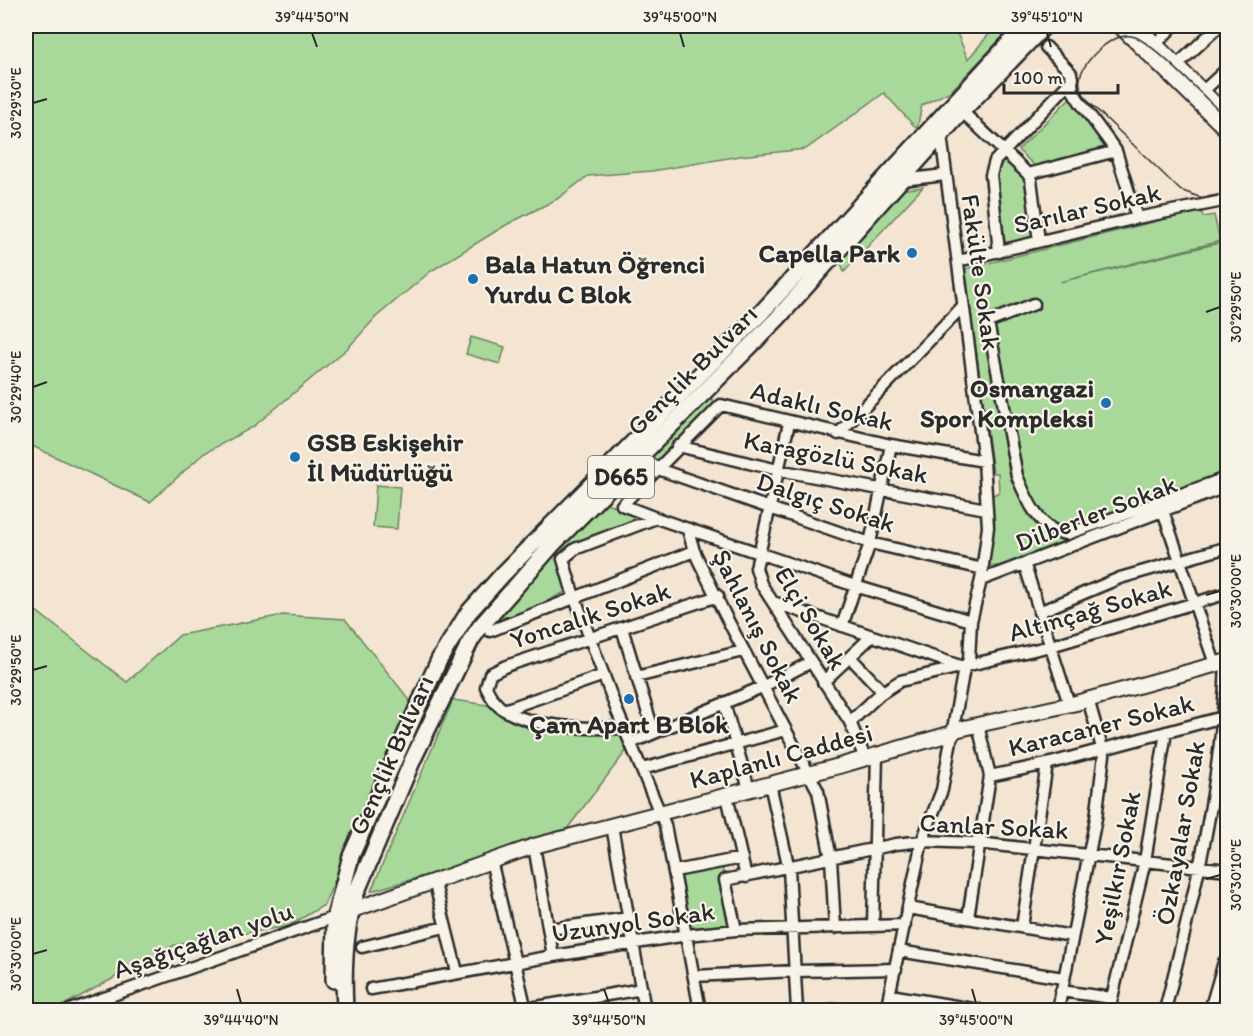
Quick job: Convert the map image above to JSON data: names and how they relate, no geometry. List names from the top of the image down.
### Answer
{
  "streets": {
    "highway": ["Gençlik Bulvarı", "D665"],
    "main road": ["Kaplanlı Caddesi"],
    "street": [
      "Sarılar Sokak",
      "Fakülte Sokak",
      "Adaklı Sokak",
      "Karagözlü Sokak",
      "Dalgıç Sokak",
      "Dilberler Sokak",
      "Altınçağ Sokak",
      "Yoncalık Sokak",
      "Elçi Sokak",
      "Şahlanış Sokak",
      "Karacaner Sokak",
      "Canlar Sokak",
      "Özkayalar Sokak",
      "Yeşilkır Sokak",
      "Uzunyol Sokak",
      "Aşağıçağlan yolu"
    ]
  },
  "crossings": [
    ["Sarılar Sokak", "Fakülte Sokak"],
    ["Fakülte Sokak", "Gençlik Bulvarı"],
    ["Fakülte Sokak", "Adaklı Sokak"],
    ["Fakülte Sokak", "Karagözlü Sokak"],
    ["Fakülte Sokak", "Dalgıç Sokak"],
    ["Fakülte Sokak", "Dilberler Sokak"],
    ["Fakülte Sokak", "Altınçağ Sokak"],
    ["Fakülte Sokak", "Kaplanlı Caddesi"],
    ["Fakülte Sokak", "Canlar Sokak"],
    ["Fakülte Sokak", "Uzunyol Sokak"],
    ["Gençlik Bulvarı", "Dalgıç Sokak"],
    ["Gençlik Bulvarı", "Kaplanlı Caddesi"],
    ["Gençlik Bulvarı", "Aşağıçağlan yolu"],
    ["Adaklı Sokak", "Karagözlü Sokak"],
    ["Adaklı Sokak", "Elçi Sokak"],
    ["Karagözlü Sokak", "Elçi Sokak"],
    ["Dalgıç Sokak", "Elçi Sokak"],
    ["Altınçağ Sokak", "Elçi Sokak"],
    ["Yoncalık Sokak", "Şahlanış Sokak"],
    ["Elçi Sokak", "Kaplanlı Caddesi"],
    ["Şahlanış Sokak", "Kaplanlı Caddesi"],
    ["Şahlanış Sokak", "Canlar Sokak"],
    ["Şahlanış Sokak", "Uzunyol Sokak"],
    ["Karacaner Sokak", "Özkayalar Sokak"],
    ["Karacaner Sokak", "Yeşilkır Sokak"],
    ["Kaplanlı Caddesi", "Özkayalar Sokak"],
    ["Kaplanlı Caddesi", "Aşağıçağlan yolu"],
    ["Canlar Sokak", "Özkayalar Sokak"],
    ["Canlar Sokak", "Yeşilkır Sokak"],
    ["Canlar Sokak", "Uzunyol Sokak"]
  ],
  "places": [
    "Capella Park",
    "Bala Hatun Öğrenci Yurdu C Blok",
    "Osmangazi Spor Kompleksi",
    "GSB Eskişehir İl Müdürlüğü",
    "Çam Apart B Blok"
  ],
  "scale_bar": "100 m",
  "coordinates": [
    "39°44'50\"N",
    "39°45'00\"N",
    "39°45'10\"N",
    "30°29'30\"E",
    "30°29'50\"E",
    "30°29'40\"E",
    "30°30'00\"E",
    "30°30'10\"E",
    "39°44'40\"N"
  ]
}
